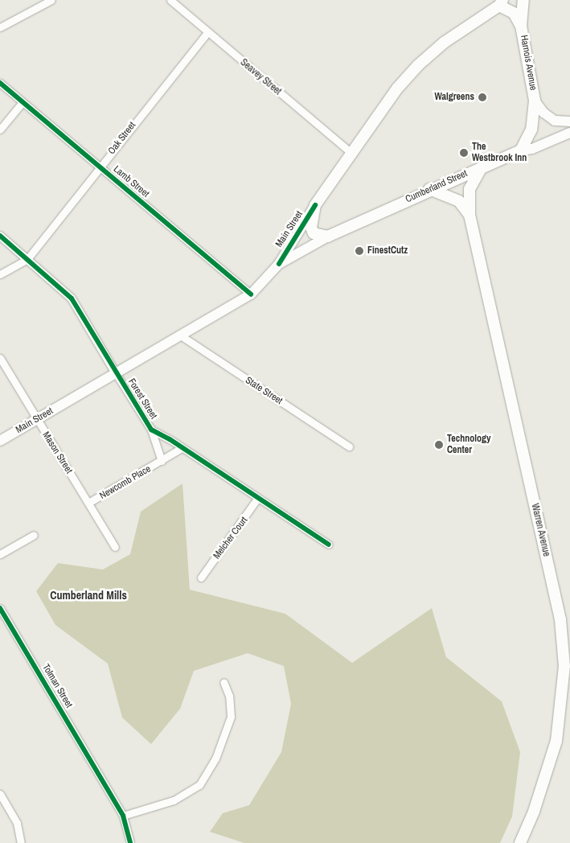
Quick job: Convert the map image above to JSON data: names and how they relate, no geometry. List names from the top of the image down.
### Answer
{
  "streets": {
    "main road": [
      "Harnois Avenue",
      "Cumberland Street",
      "Main Street",
      "Warren Avenue"
    ],
    "street": [
      "Seavey Street",
      "Oak Street",
      "Lamb Street",
      "State Street",
      "Forest Street",
      "Mason Street",
      "Newcomb Place",
      "Melcher Court",
      "Tolman Street"
    ]
  },
  "crossings": [
    ["Harnois Avenue", "Cumberland Street"],
    ["Harnois Avenue", "Main Street"],
    ["Seavey Street", "Oak Street"],
    ["Seavey Street", "Main Street"],
    ["Oak Street", "Lamb Street"],
    ["Oak Street", "Forest Street"],
    ["Lamb Street", "Main Street"],
    ["Cumberland Street", "Main Street"],
    ["Cumberland Street", "Warren Avenue"],
    ["Main Street", "State Street"],
    ["Main Street", "Forest Street"],
    ["Main Street", "Mason Street"],
    ["Forest Street", "Newcomb Place"],
    ["Forest Street", "Melcher Court"],
    ["Mason Street", "Newcomb Place"]
  ],
  "districts": ["Cumberland Mills"],
  "places": [
    "Walgreens",
    "The Westbrook Inn",
    "FinestCutz",
    "Technology Center"
  ]
}
